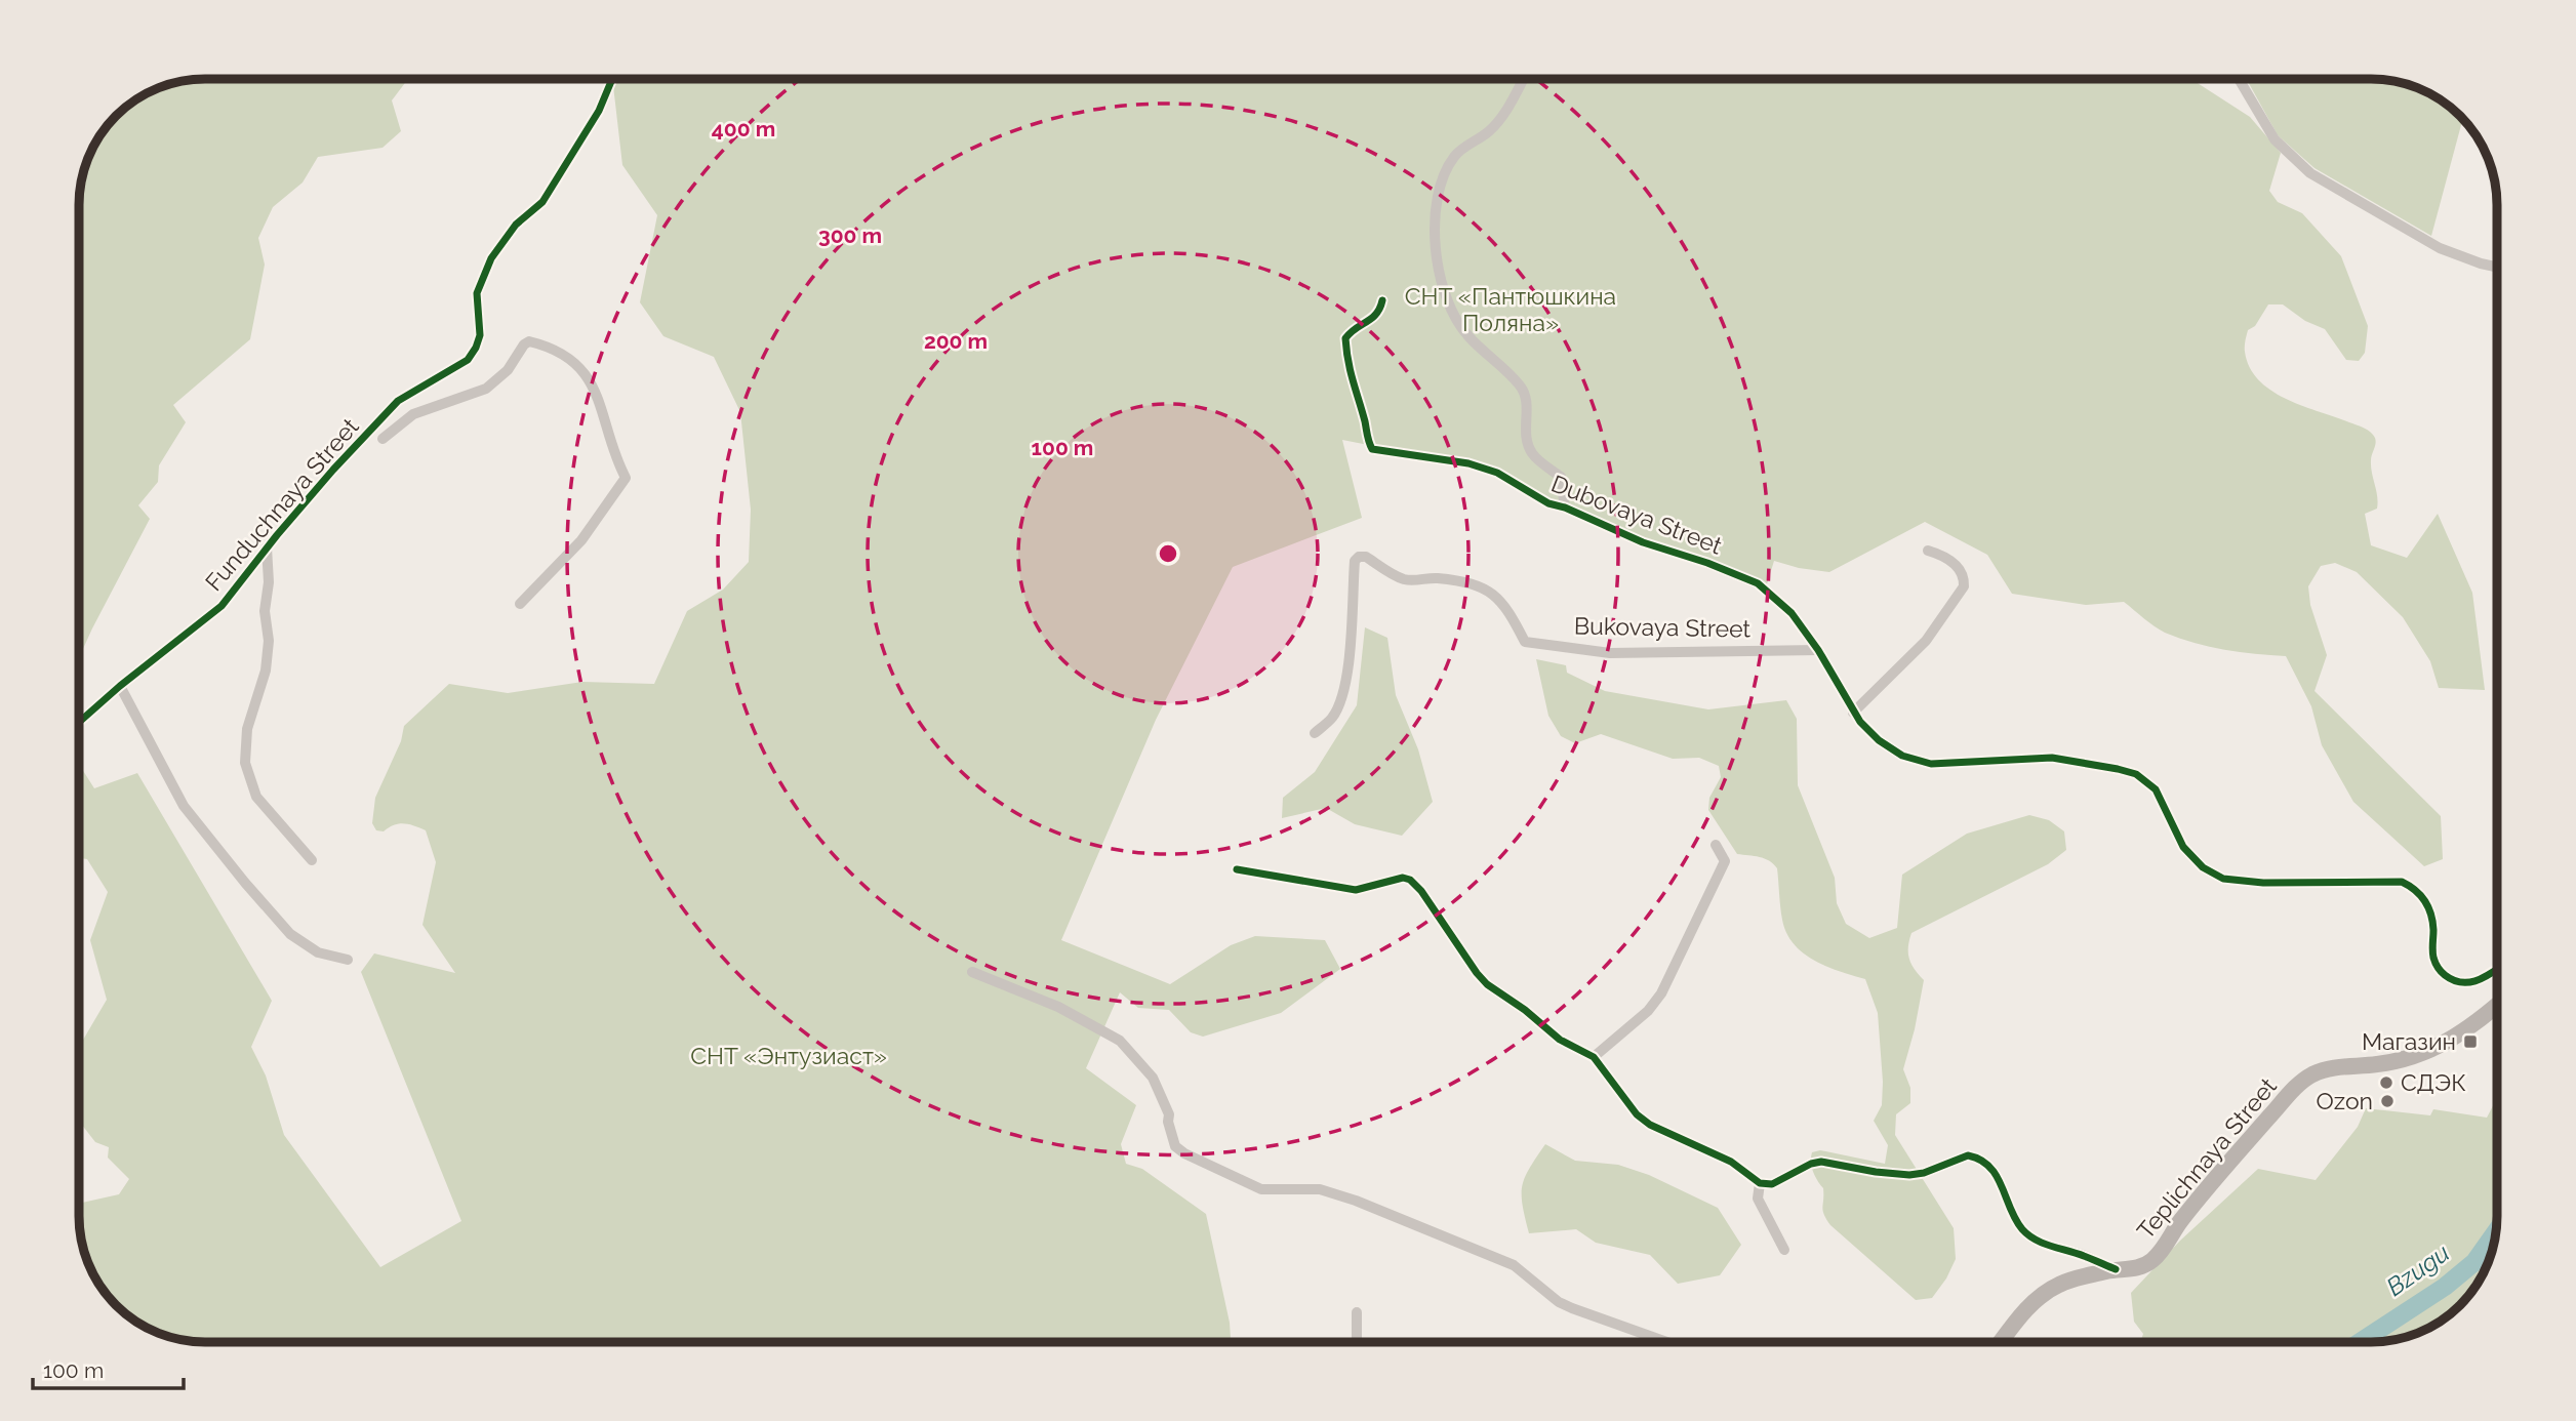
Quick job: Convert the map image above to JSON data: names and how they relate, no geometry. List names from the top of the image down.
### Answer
{
  "streets": {
    "street": [
      "Funduchnaya Street",
      "Dubovaya Street",
      "Bukovaya Street",
      "Teplichnaya Street"
    ]
  },
  "crossings": [
    ["Dubovaya Street", "Bukovaya Street"]
  ],
  "water": ["Bzugu"],
  "parks": ["СНТ «Пантюшкина Поляна»", "СНТ «Энтузиаст»"],
  "places": {
    "transit": ["Магазин"],
    "other": ["СДЭК", "Ozon"]
  },
  "scale_bar": "100 m",
  "rings": [
    "400 m",
    "300 m",
    "200 m",
    "100 m"
  ]
}
